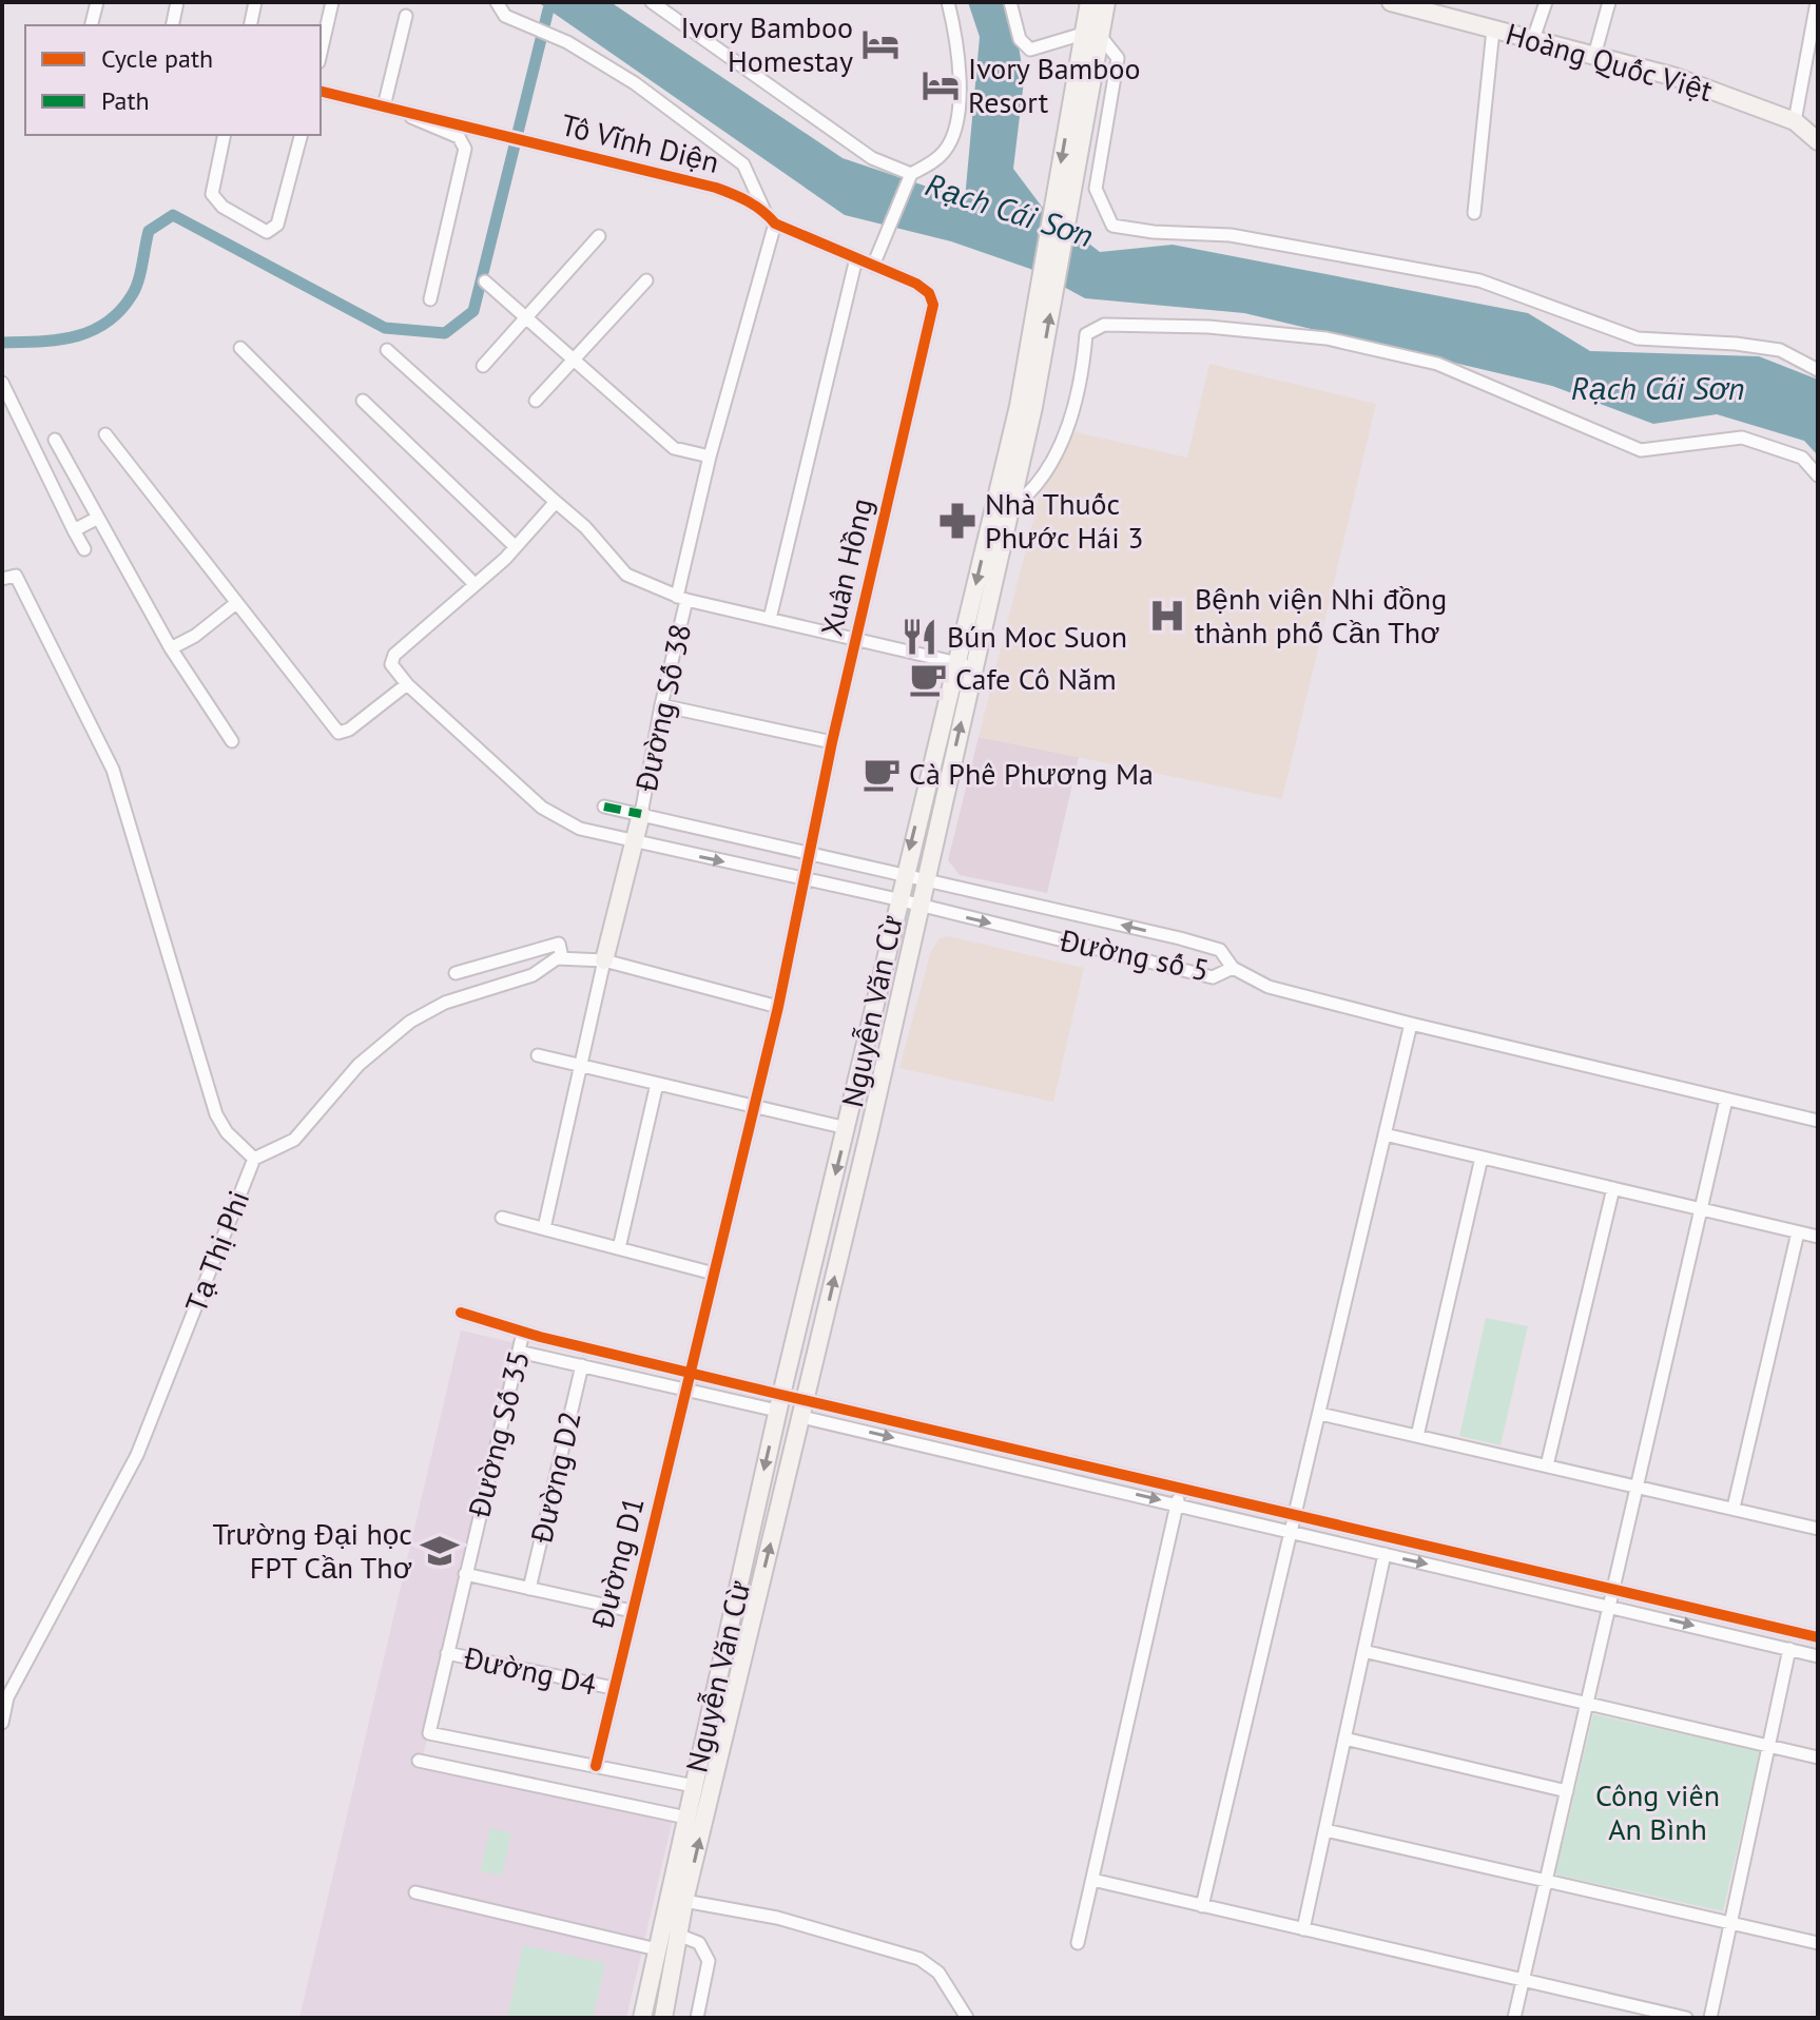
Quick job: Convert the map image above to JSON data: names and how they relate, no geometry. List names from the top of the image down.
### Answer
{
  "streets": {
    "main road": ["Hoàng Quốc Việt", "Nguyễn Văn Cừ"],
    "street": [
      "Tô Vĩnh Diện",
      "Xuân Hồng",
      "Đường Số 38",
      "Đường số 5",
      "Tạ Thị Phi",
      "Đường Số 35",
      "Đường D2",
      "Đường D1",
      "Đường D4"
    ]
  },
  "crossings": [
    ["Tô Vĩnh Diện", "Xuân Hồng"],
    ["Tô Vĩnh Diện", "Đường Số 38"],
    ["Xuân Hồng", "Đường số 5"],
    ["Xuân Hồng", "Đường D1"],
    ["Đường Số 38", "Đường số 5"],
    ["Đường số 5", "Nguyễn Văn Cừ"],
    ["Đường Số 35", "Đường D1"],
    ["Đường Số 35", "Đường D4"],
    ["Đường D1", "Đường D4"]
  ],
  "water": ["Rạch Cái Sơn"],
  "parks": ["Công viên An Bình"],
  "places": {
    "hotel": ["Ivory Bamboo Homestay", "Ivory Bamboo Resort"],
    "pharmacy": ["Nhà Thuốc Phước Hái 3"],
    "hospital": ["Bệnh viện Nhi đồng thành phố Cần Thơ"],
    "restaurant": ["Bún Moc Suon"],
    "cafe": ["Cafe Cô Năm", "Cà Phê Phương Ma"],
    "school or university": ["Trường Đại học FPT Cần Thơ"]
  },
  "legend": ["Cycle path", "Path"]
}
